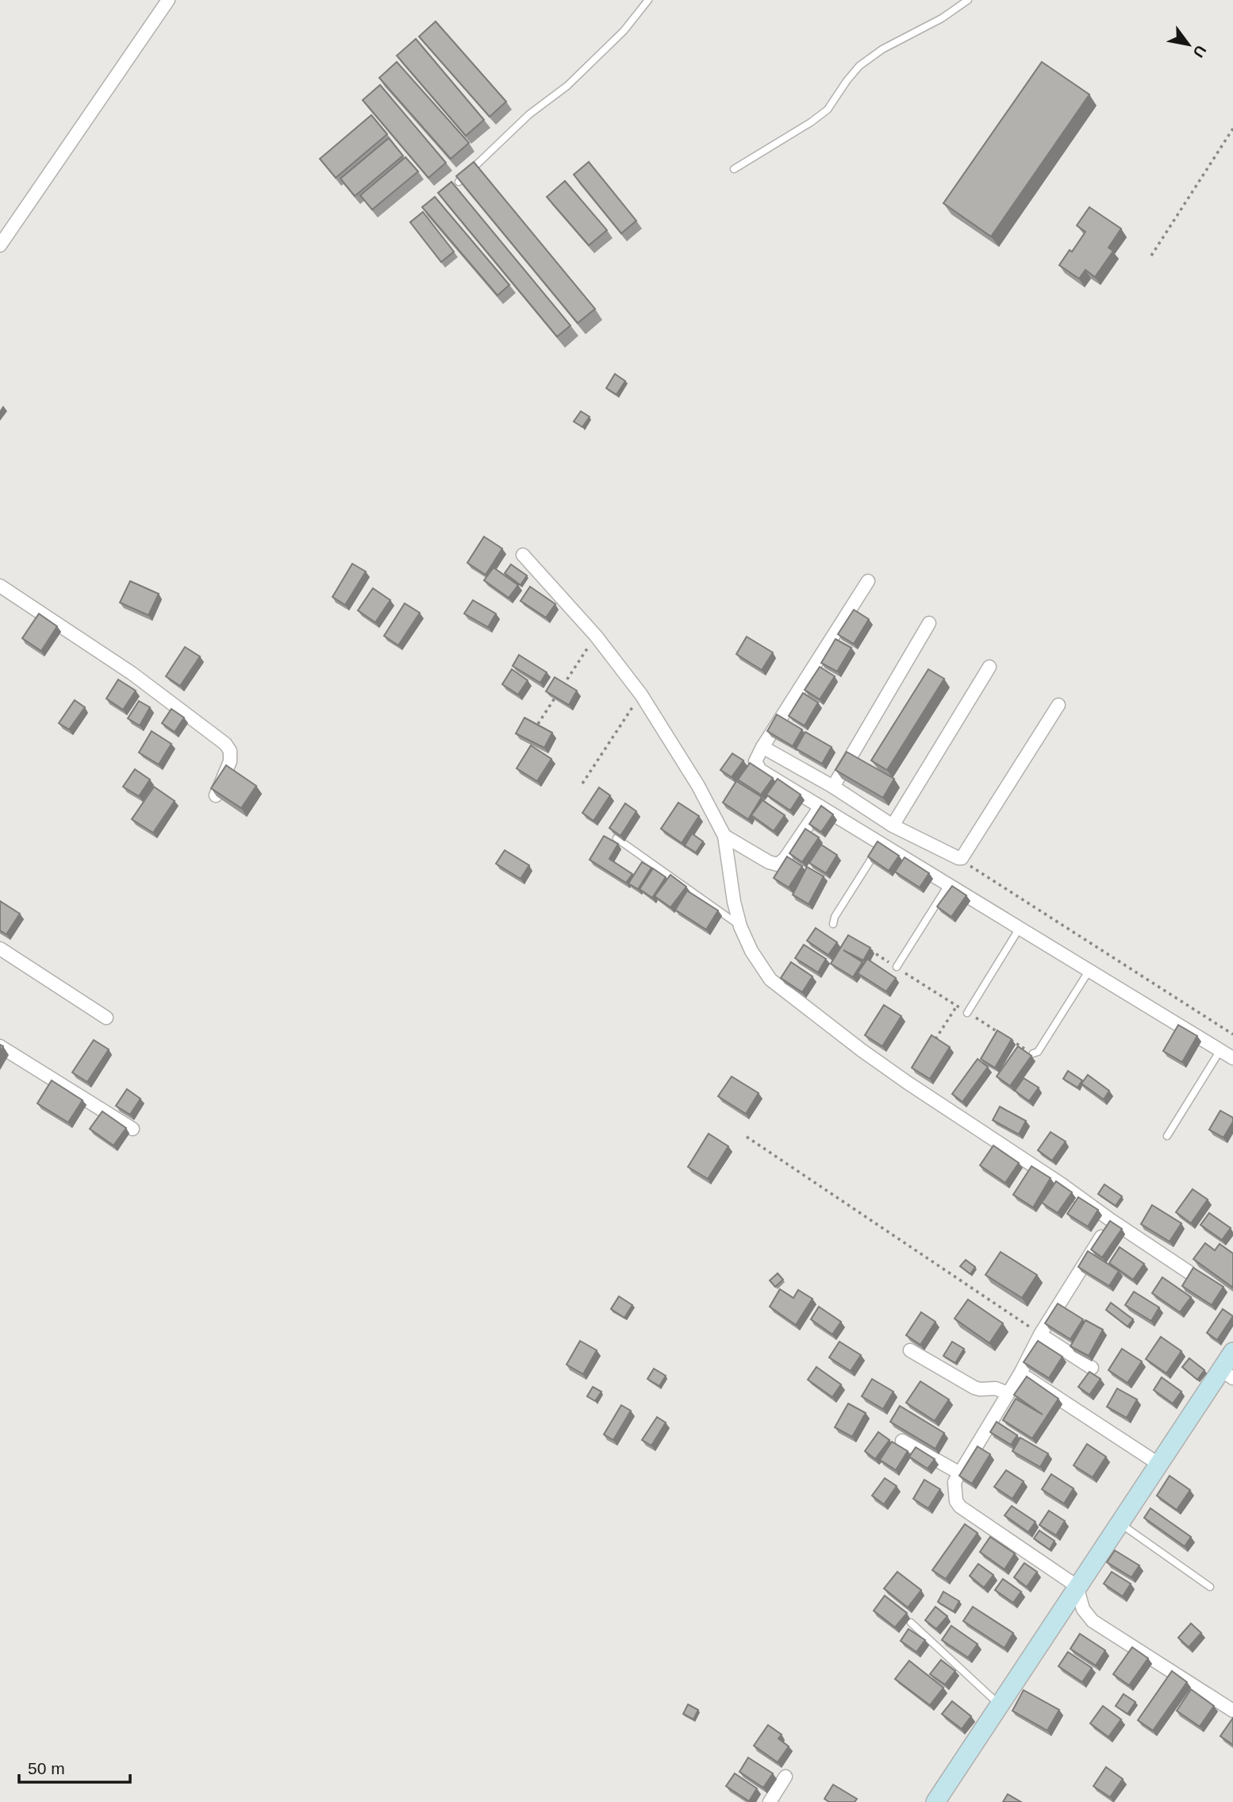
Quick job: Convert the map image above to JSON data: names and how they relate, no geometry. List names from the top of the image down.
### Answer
{
  "scale_bar": "50 m",
  "north": "bottom right"
}
